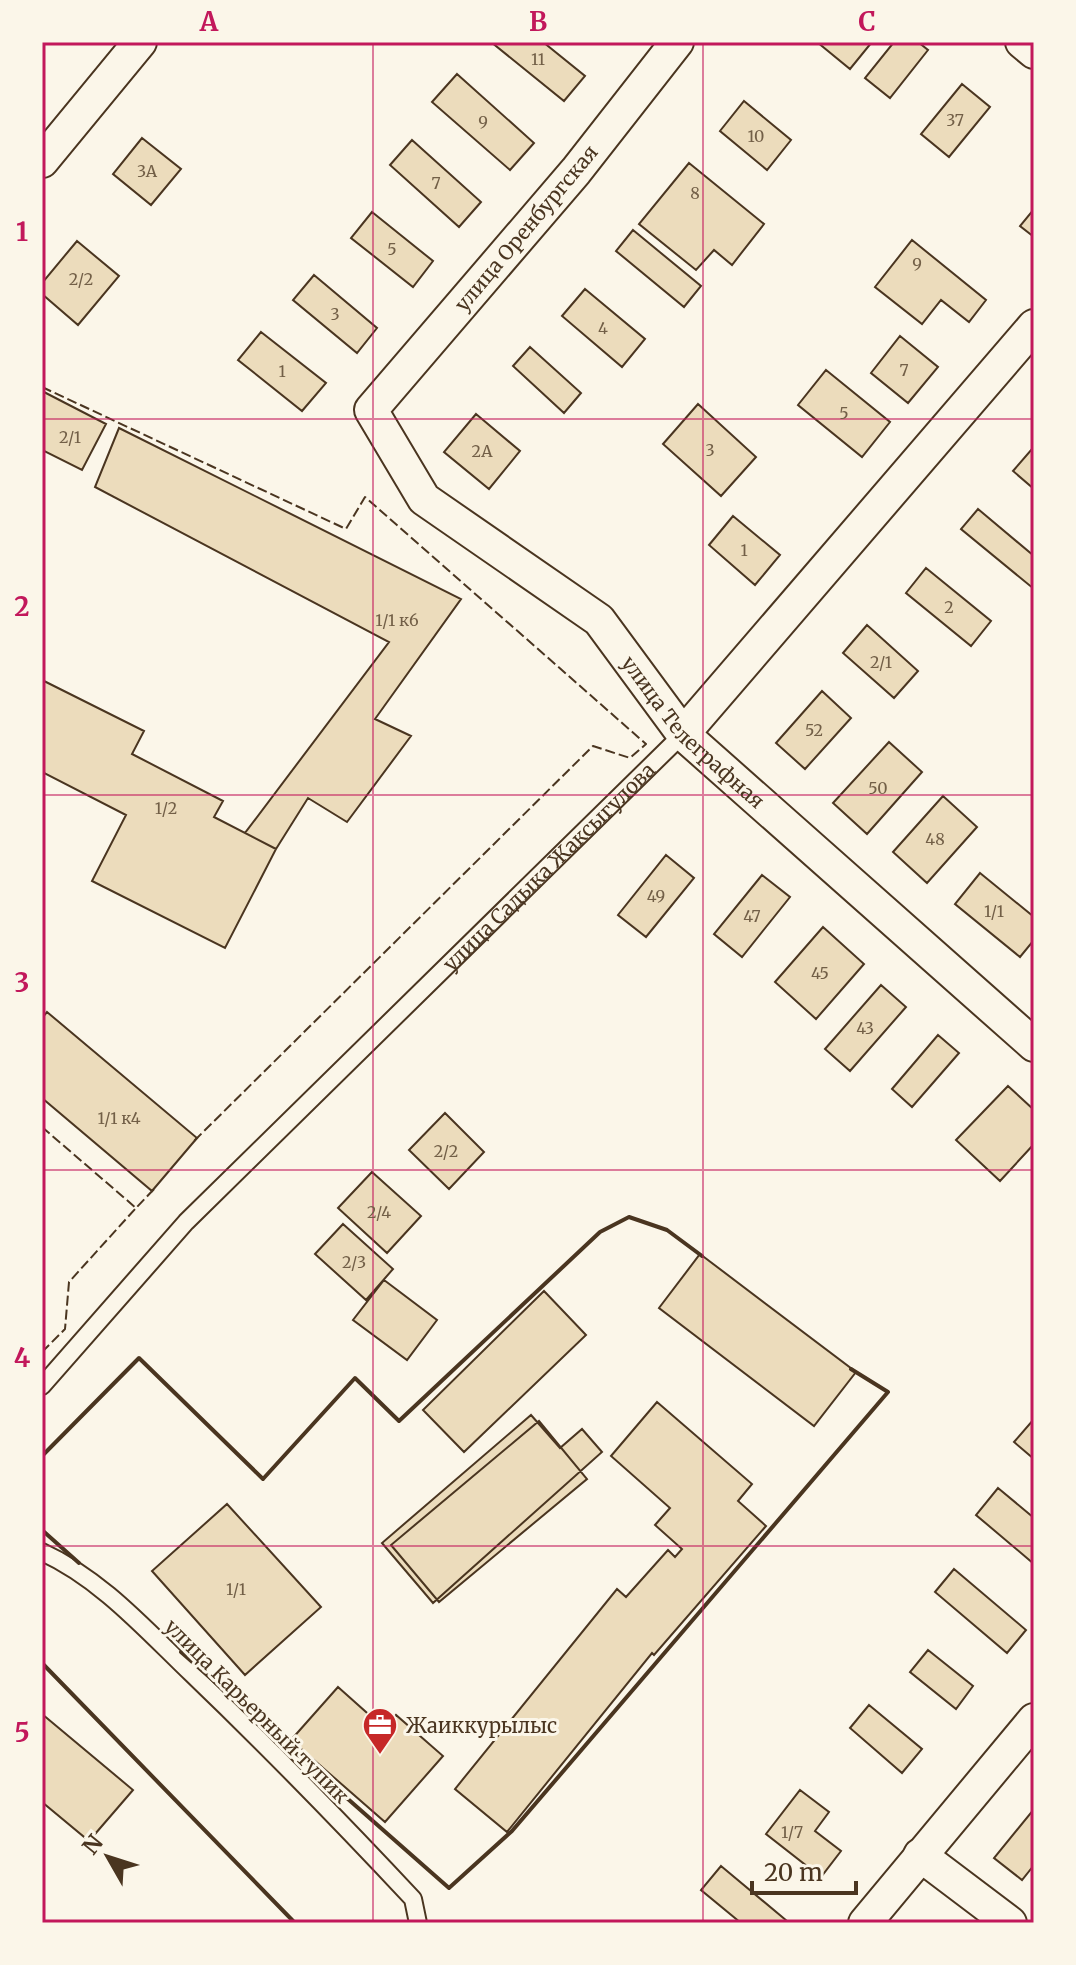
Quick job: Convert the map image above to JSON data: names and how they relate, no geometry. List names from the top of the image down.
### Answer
{
  "streets": {
    "street": ["улица Оренбургская", "улица Телеграфная", "улица Садыка Жаксыгулова"],
    "lane": ["улица Карьерный тупик"]
  },
  "crossings": [
    ["улица Оренбургская", "улица Телеграфная"],
    ["улица Телеграфная", "улица Садыка Жаксыгулова"]
  ],
  "places": {
    "office": ["Жаиккурылыс"]
  },
  "house_numbers": [
    "11",
    "37",
    "9",
    "10",
    "3А",
    "7",
    "8",
    "5",
    "9",
    "2/2",
    "3",
    "4",
    "7",
    "1",
    "5",
    "2/1",
    "3",
    "2А",
    "1",
    "2",
    "1/1 к6",
    "2/1",
    "52",
    "50",
    "1/2",
    "48",
    "49",
    "1/1",
    "47",
    "45",
    "43",
    "1/1 к4",
    "2/2",
    "2/4",
    "2/3",
    "1/1",
    "1/7"
  ],
  "scale_bar": "20 m",
  "north": "top left",
  "grid": {
    "columns": ["A", "B", "C"],
    "rows": [
      "1",
      "2",
      "3",
      "4",
      "5"
    ]
  }
}
